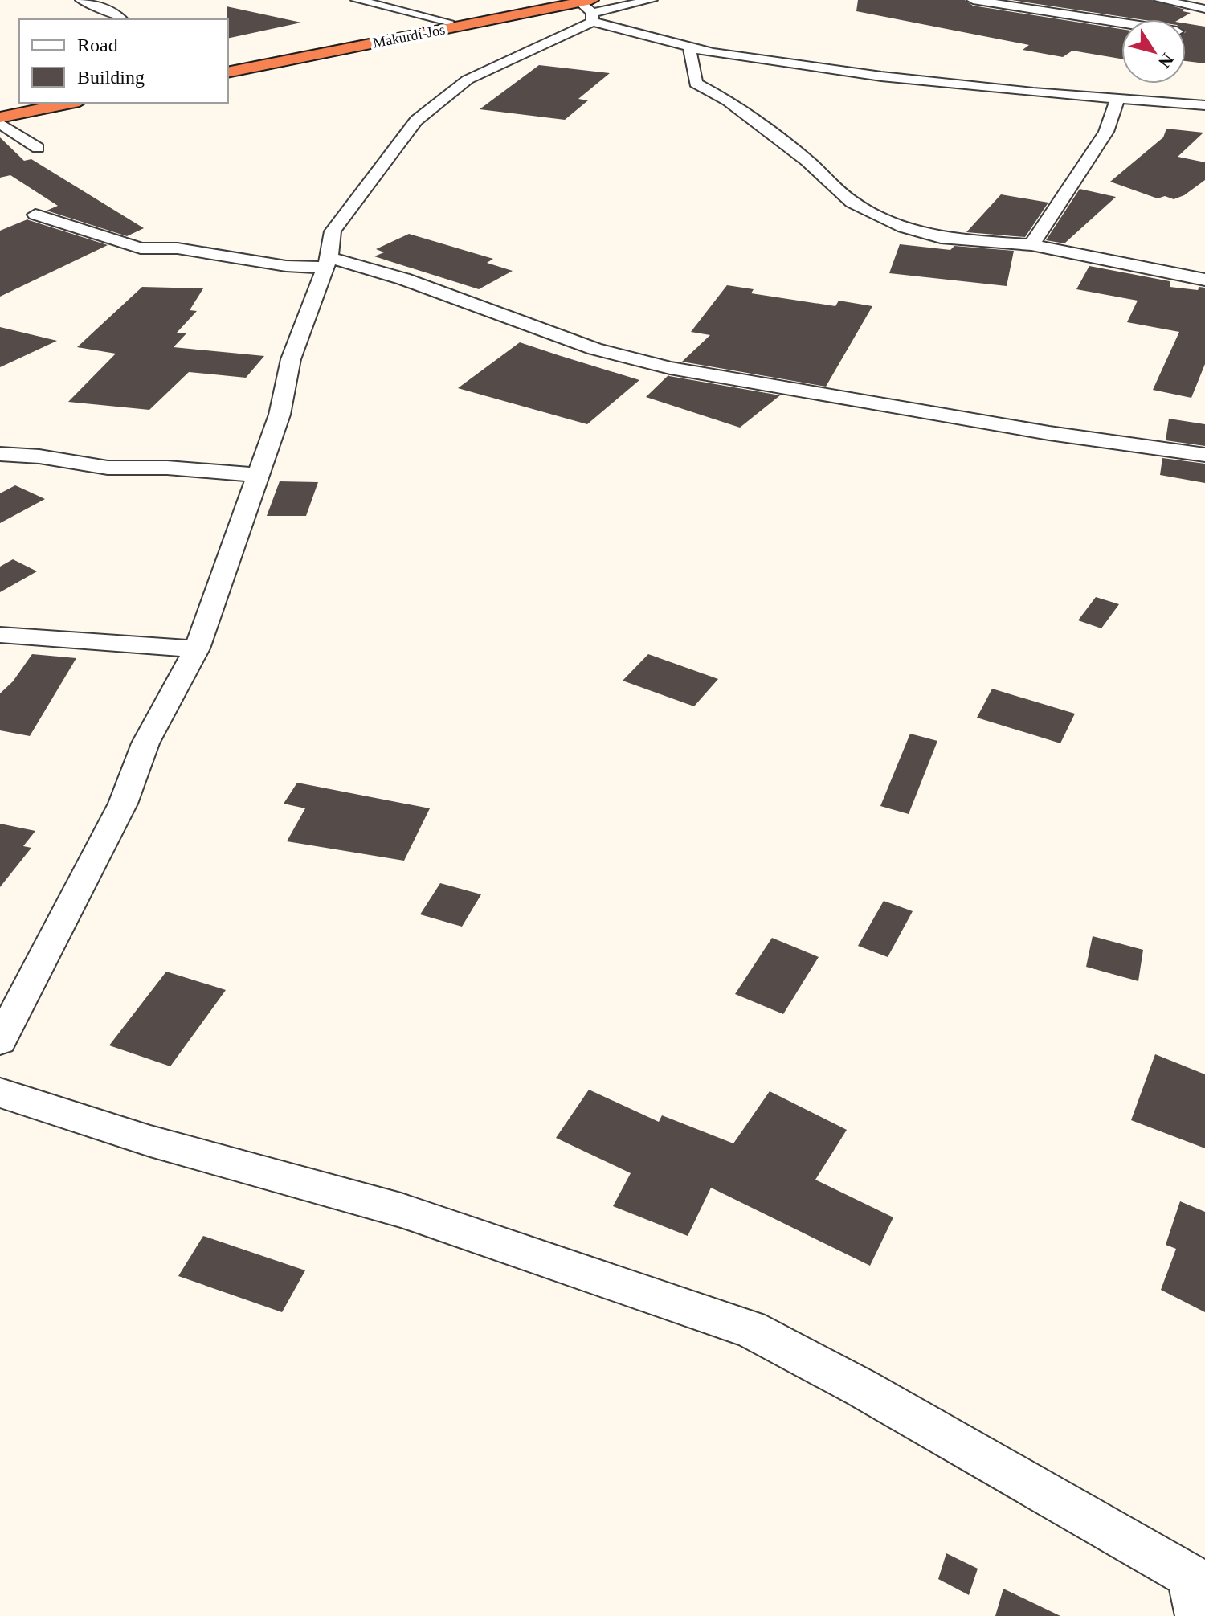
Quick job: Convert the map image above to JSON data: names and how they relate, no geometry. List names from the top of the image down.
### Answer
{
  "streets": {
    "highway": ["Makurdi-Jos"]
  },
  "legend": ["Road", "Building"],
  "north": "bottom right"
}
